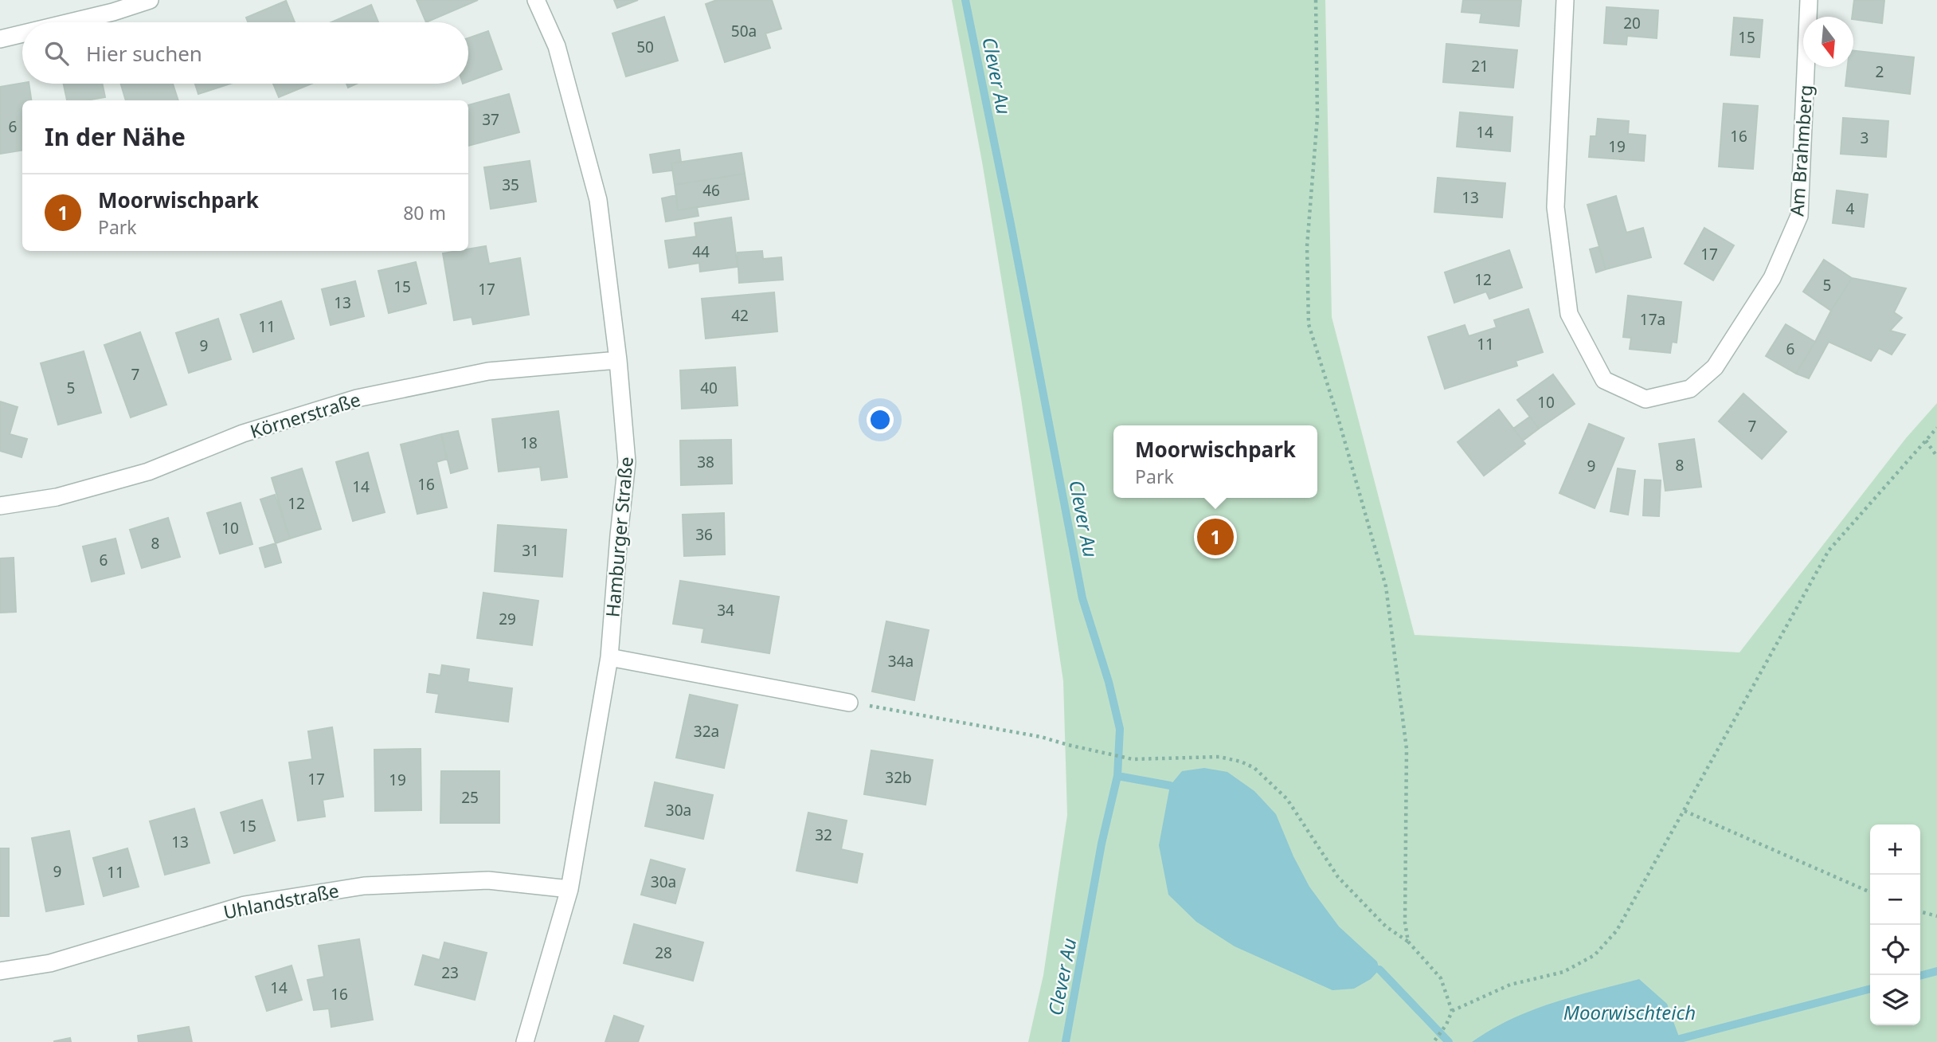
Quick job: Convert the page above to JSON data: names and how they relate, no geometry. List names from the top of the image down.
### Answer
{
  "streets": {
    "street": [
      "Am Brahmberg",
      "Körnerstraße",
      "Hamburger Straße",
      "Uhlandstraße"
    ]
  },
  "crossings": [
    ["Körnerstraße", "Hamburger Straße"],
    ["Hamburger Straße", "Uhlandstraße"]
  ],
  "water": ["Clever Au", "Moorwischteich"],
  "house_numbers": [
    "20",
    "50a",
    "15",
    "50",
    "21",
    "2",
    "37",
    "6",
    "14",
    "16",
    "3",
    "19",
    "35",
    "46",
    "13",
    "4",
    "44",
    "17",
    "12",
    "5",
    "15",
    "17",
    "13",
    "42",
    "17a",
    "11",
    "11",
    "9",
    "6",
    "7",
    "5",
    "40",
    "10",
    "7",
    "18",
    "38",
    "8",
    "9",
    "16",
    "14",
    "12",
    "10",
    "36",
    "8",
    "31",
    "6",
    "34",
    "29",
    "34a",
    "32a",
    "32b",
    "17",
    "19",
    "25",
    "30a",
    "15",
    "32",
    "13",
    "9",
    "11",
    "30a",
    "28",
    "23",
    "14",
    "16"
  ],
  "north": "bottom",
  "page": {
    "search": "Hier suchen",
    "heading": "In der Nähe",
    "list": [
      {
        "mark": "1",
        "name": "Moorwischpark",
        "note": "Park",
        "value": "80 m"
      }
    ],
    "popup": ["Moorwischpark", "Park"],
    "pins": "1",
    "map_buttons": ["+", "−"]
  }
}
